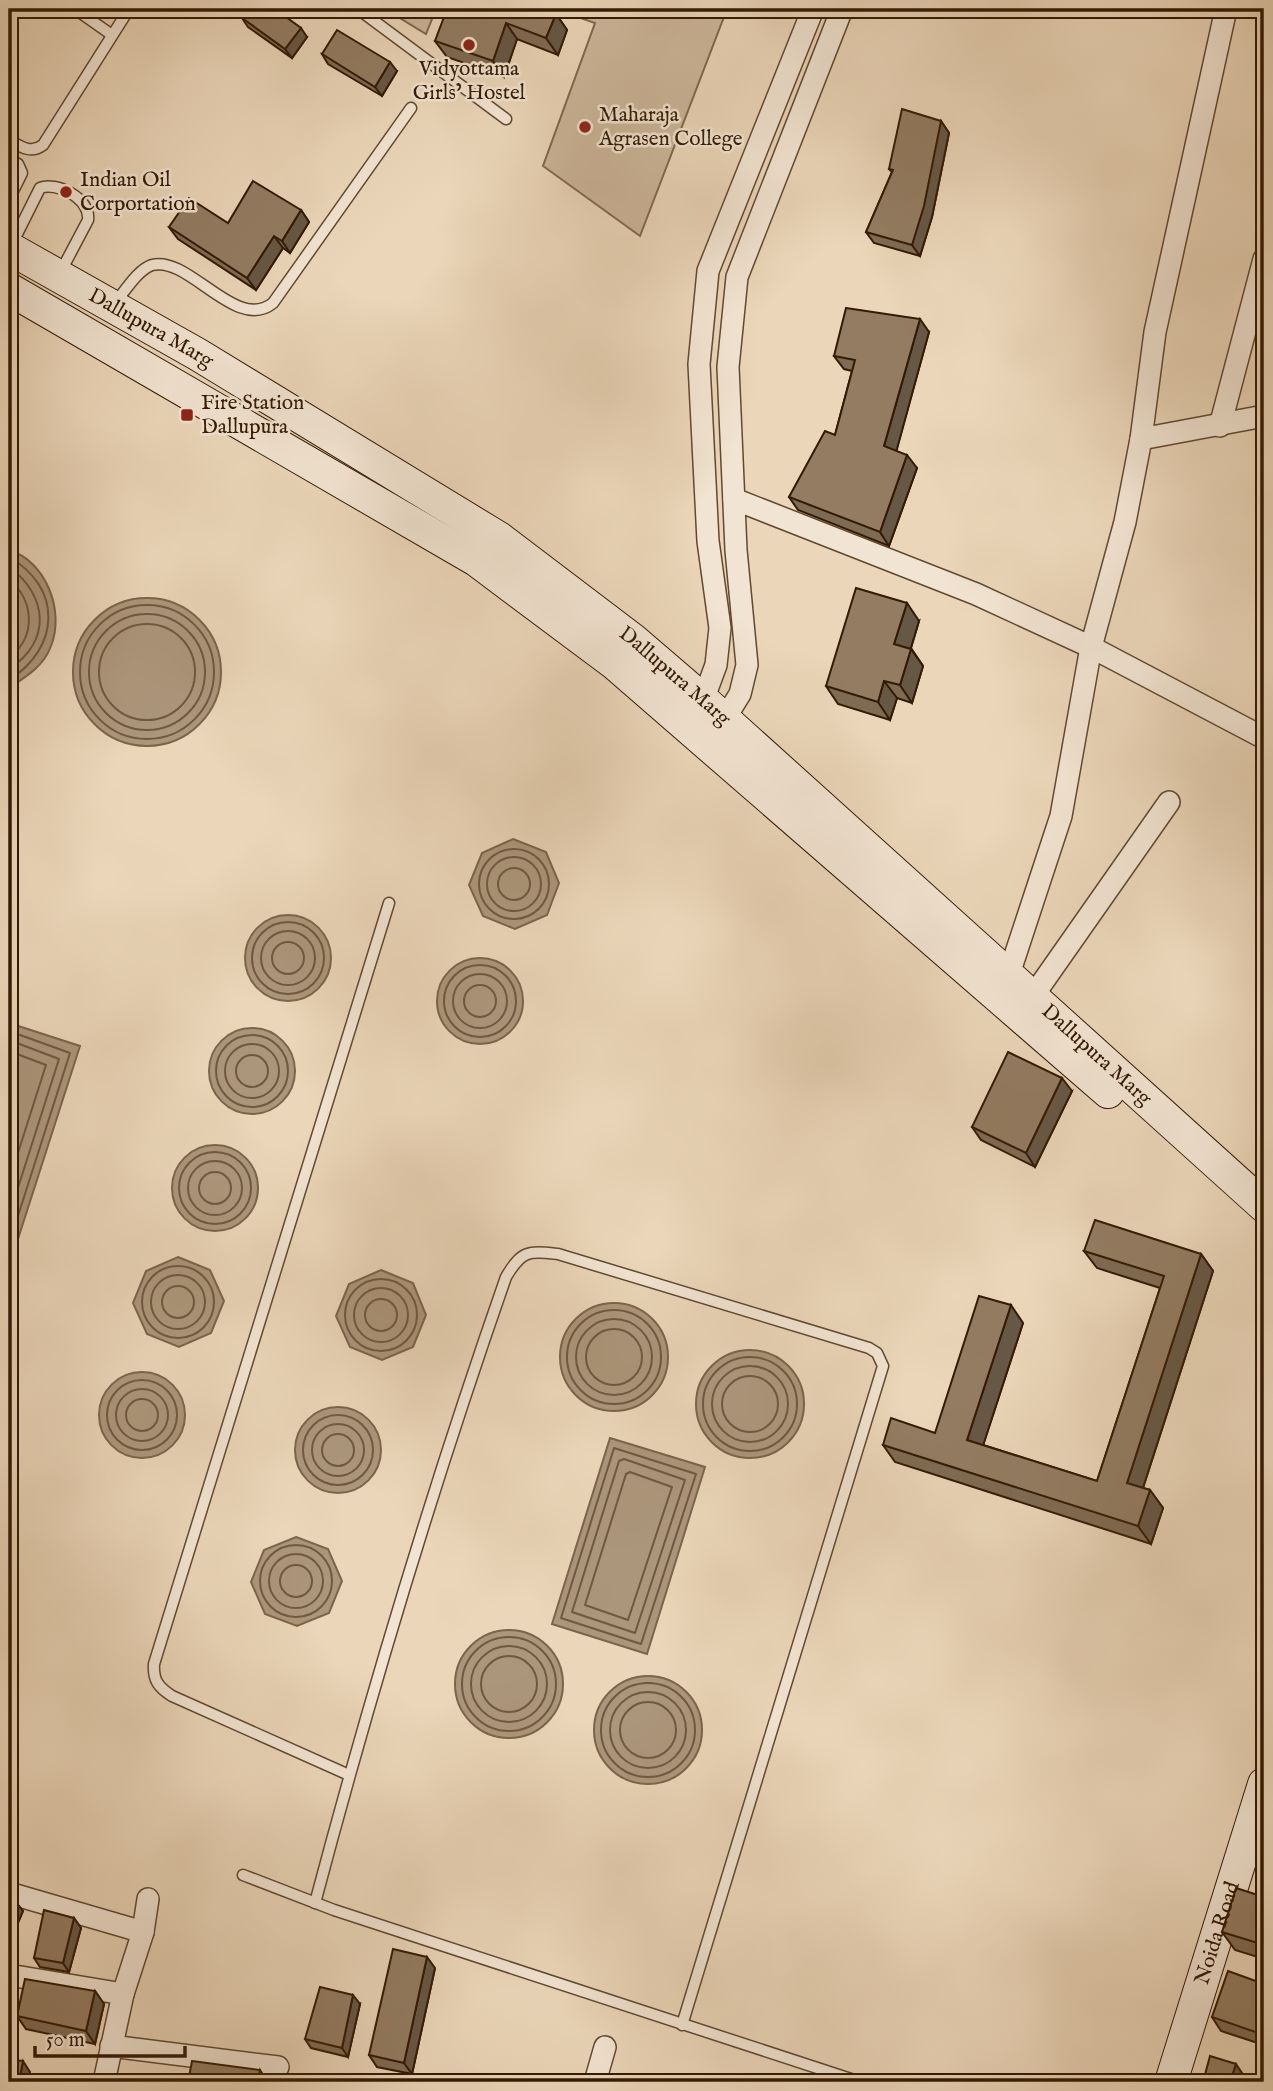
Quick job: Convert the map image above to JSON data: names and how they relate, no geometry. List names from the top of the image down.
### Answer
{
  "streets": {
    "main road": ["Dallupura Marg", "Noida Road"]
  },
  "places": {
    "other": ["Vidyottama Girls’ Hostel", "Maharaja Agrasen College", "Indian Oil Corportation"],
    "transit": ["Fire Station Dallupura"]
  },
  "scale_bar": "50 m"
}
